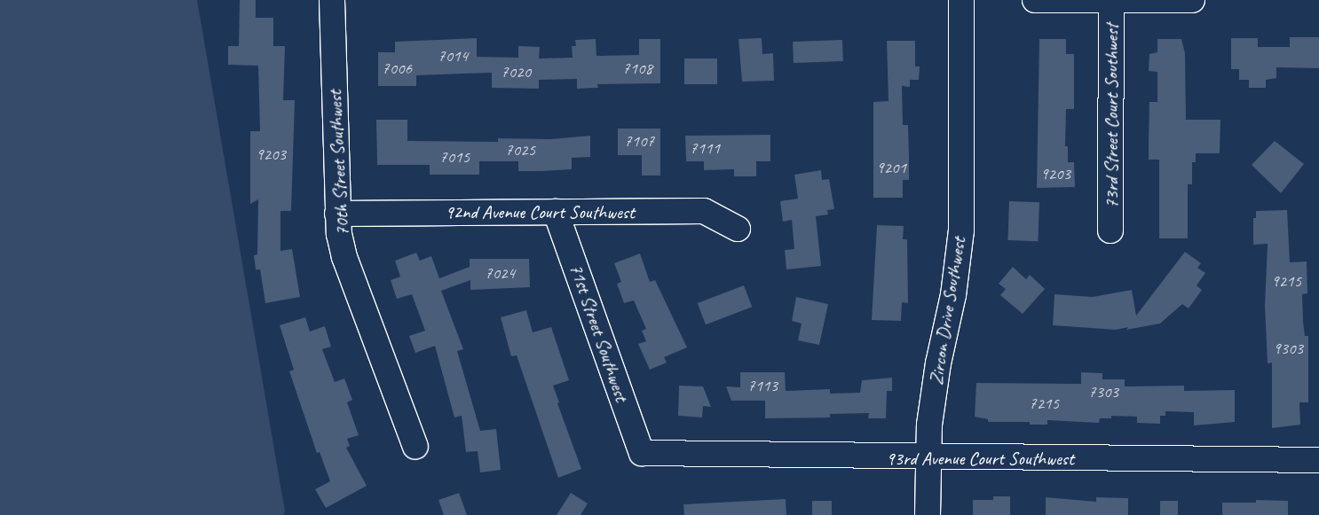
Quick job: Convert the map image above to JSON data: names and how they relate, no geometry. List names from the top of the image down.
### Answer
{
  "streets": {
    "street": [
      "73rd Street Court Southwest",
      "70th Street Southwest",
      "92nd Avenue Court Southwest",
      "Zircon Drive Southwest",
      "71st Street Southwest",
      "93rd Avenue Court Southwest"
    ]
  },
  "crossings": [
    ["70th Street Southwest", "92nd Avenue Court Southwest"],
    ["92nd Avenue Court Southwest", "71st Street Southwest"],
    ["Zircon Drive Southwest", "93rd Avenue Court Southwest"],
    ["71st Street Southwest", "93rd Avenue Court Southwest"]
  ],
  "house_numbers": [
    "7014",
    "7006",
    "7108",
    "7020",
    "7107",
    "7111",
    "7025",
    "9203",
    "7015",
    "9201",
    "9203",
    "7024",
    "9215",
    "9303",
    "7113",
    "7303",
    "7215"
  ]
}
